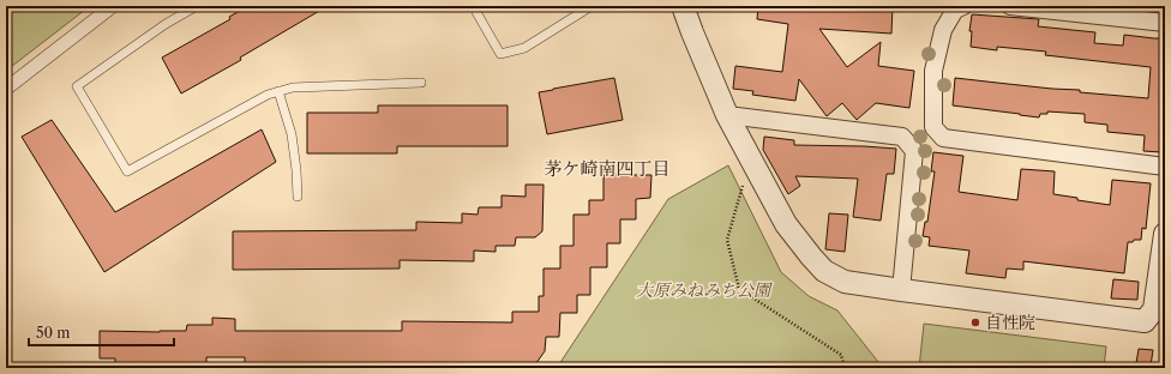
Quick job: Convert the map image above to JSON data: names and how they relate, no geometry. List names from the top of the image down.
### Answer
{
  "districts": ["茅ケ崎南四丁目"],
  "parks": ["大原みねみち公園"],
  "places": ["自性院"],
  "scale_bar": "50 m"
}
